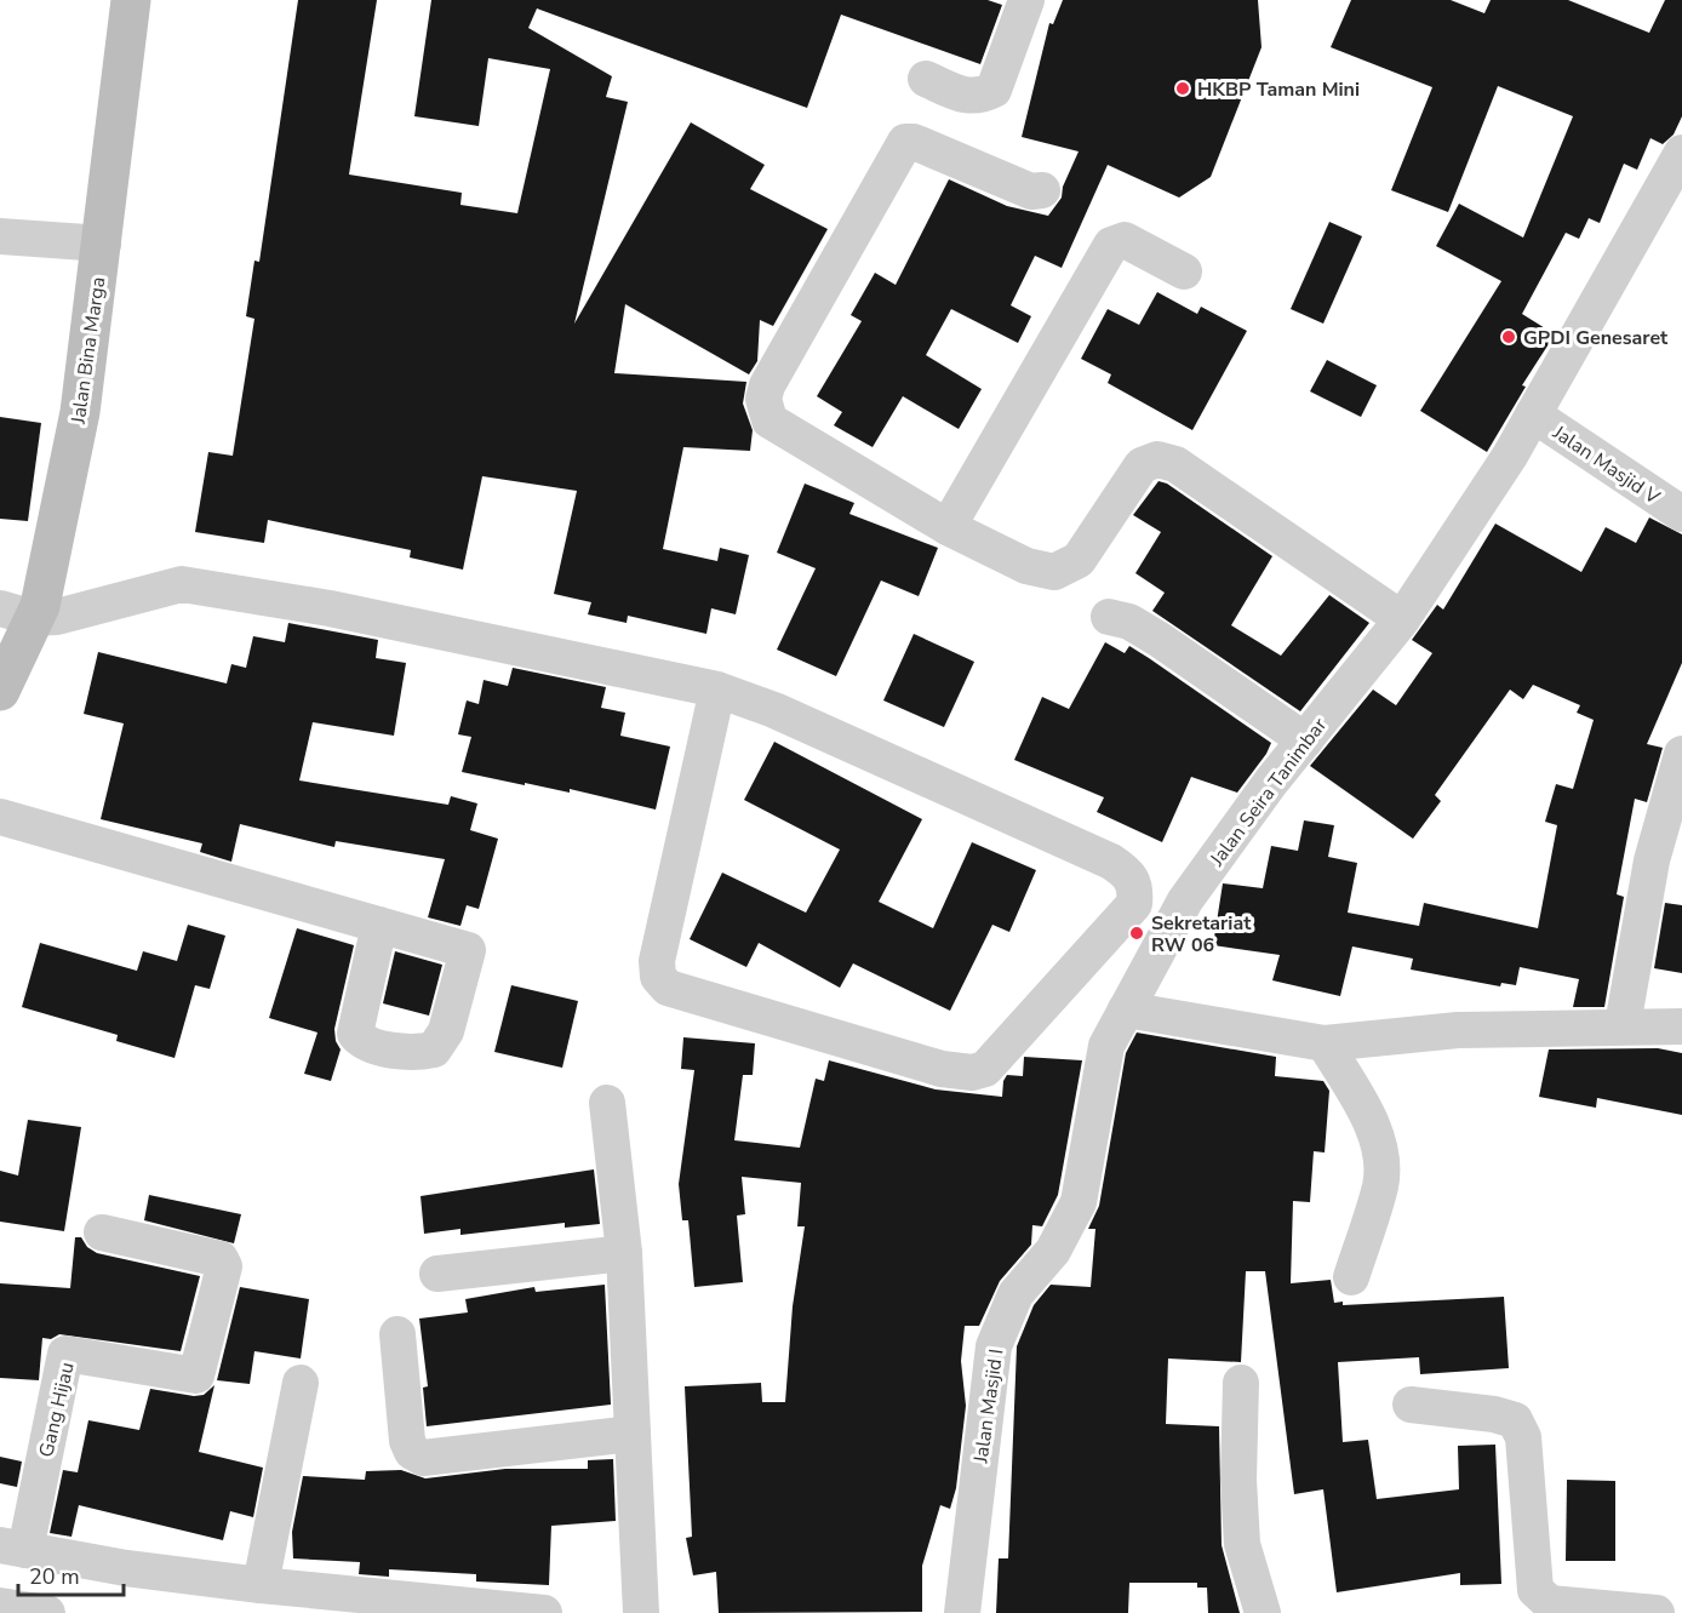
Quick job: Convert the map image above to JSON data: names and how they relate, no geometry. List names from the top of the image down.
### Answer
{
  "streets": {
    "street": [
      "Jalan Bina Marga",
      "Jalan Masjid V",
      "Jalan Seira Tanimbar",
      "Jalan Masjid I",
      "Gang Hijau"
    ]
  },
  "crossings": [
    ["Jalan Masjid V", "Jalan Seira Tanimbar"],
    ["Jalan Seira Tanimbar", "Jalan Masjid I"]
  ],
  "places": ["HKBP Taman Mini", "GPDI Genesaret", "Sekretariat RW 06"],
  "scale_bar": "20 m"
}
